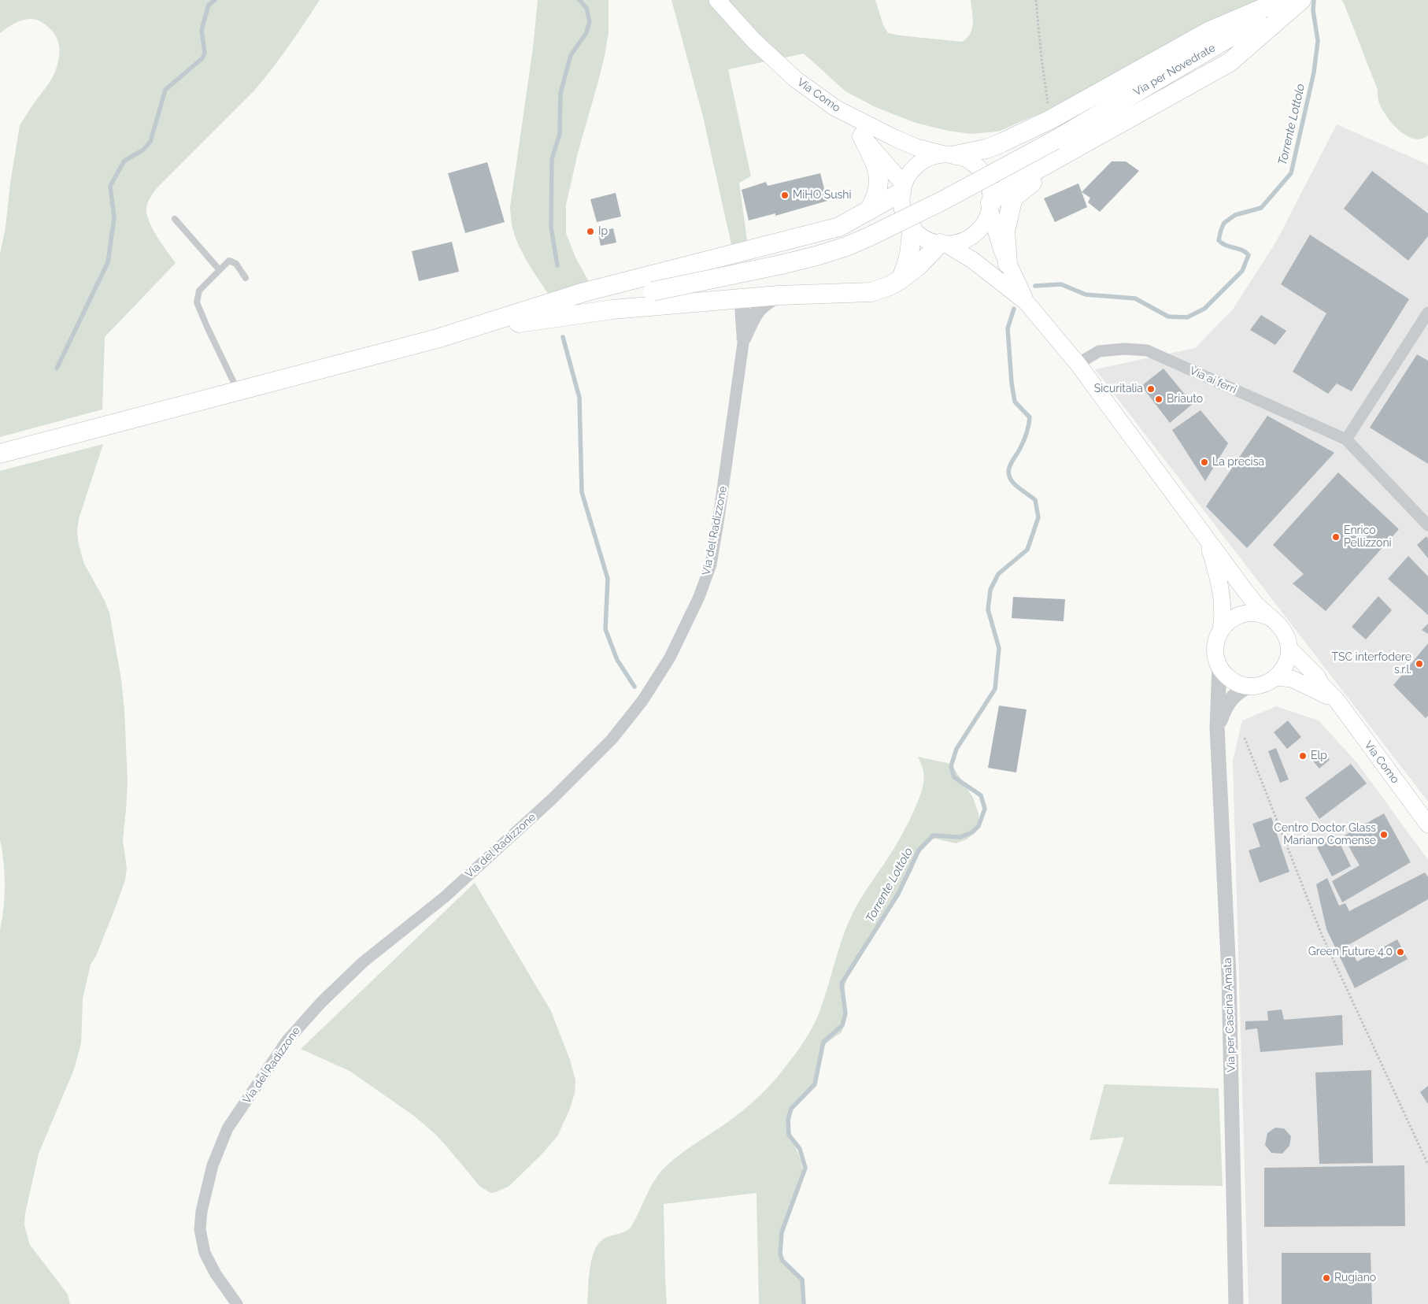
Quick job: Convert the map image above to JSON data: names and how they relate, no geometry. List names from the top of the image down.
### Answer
{
  "streets": {
    "main road": ["Via per Novedrate", "Via Como"],
    "street": ["Via ai ferri", "Via del Radizzone", "Via per Cascina Amata"]
  },
  "crossings": [
    ["Via Como", "Via per Cascina Amata"]
  ],
  "water": ["Torrente Lottolo"],
  "places": [
    "MiHO Sushi",
    "Ip",
    "Sicuritalia",
    "Briauto",
    "La precisa",
    "Enrico Pellizzoni",
    "TSC interfodere s.r.l.",
    "Elp",
    "Centro Doctor Glass Mariano Comense",
    "Green Future 4.0",
    "Rugiano"
  ]
}
